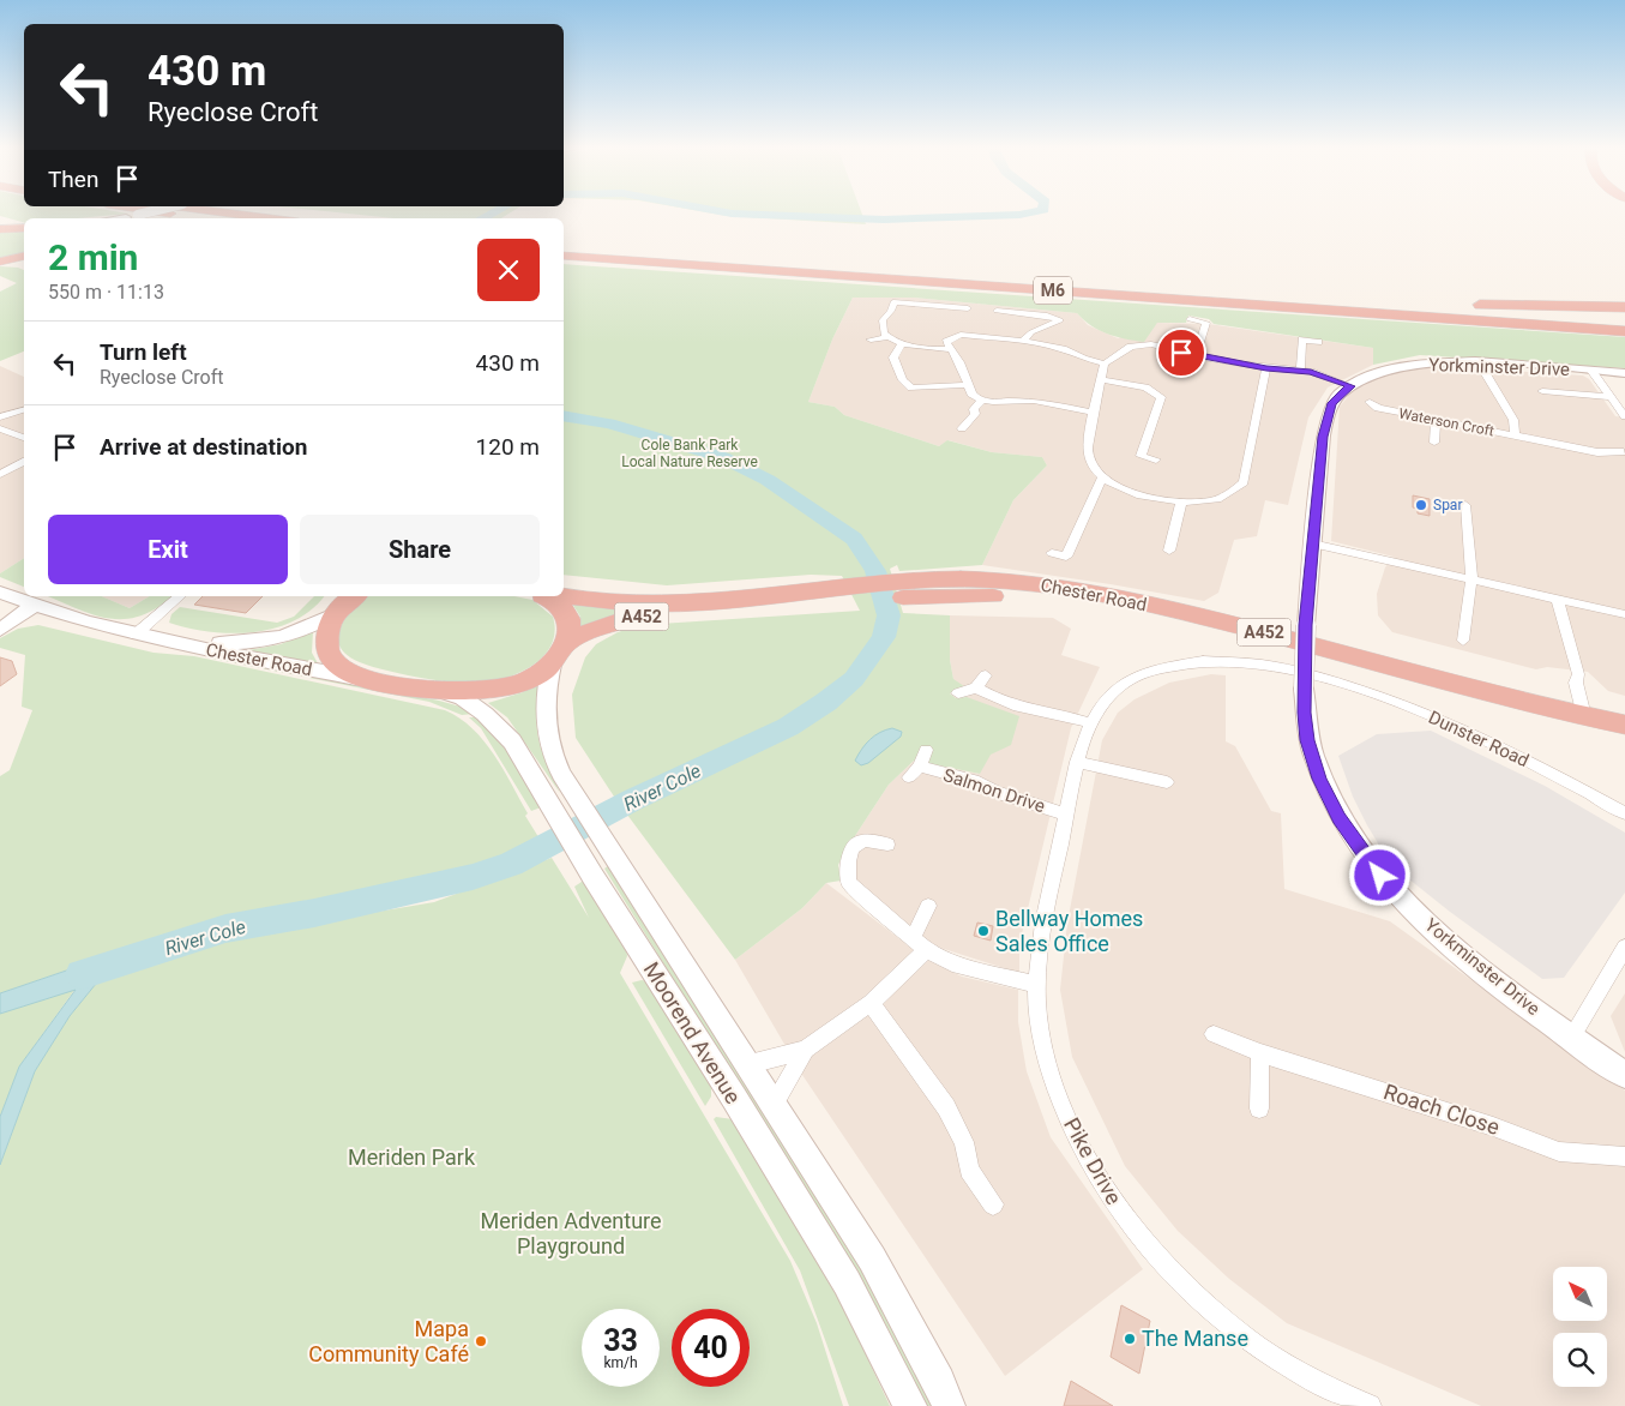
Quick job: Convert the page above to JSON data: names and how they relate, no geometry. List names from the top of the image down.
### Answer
{
  "streets": {
    "highway": ["M6", "Chester Road", "A452"],
    "street": [
      "Yorkminster Drive",
      "Waterson Croft",
      "Dunster Road",
      "Salmon Drive",
      "Moorend Avenue",
      "Roach Close",
      "Pike Drive"
    ]
  },
  "crossings": [
    ["Yorkminster Drive", "Waterson Croft"],
    ["Chester Road", "A452"],
    ["Chester Road", "Moorend Avenue"],
    ["A452", "Moorend Avenue"],
    ["Dunster Road", "Pike Drive"],
    ["Salmon Drive", "Pike Drive"]
  ],
  "water": ["River Cole"],
  "parks": ["Cole Bank Park Local Nature Reserve", "Meriden Park", "Meriden Adventure Playground"],
  "places": [
    "Spar",
    "Bellway Homes Sales Office",
    "The Manse",
    "Mapa Community Café"
  ],
  "north": "top left",
  "page": {
    "turn": ["430 m", "Ryeclose Croft"],
    "then": "Then",
    "heading": ["2 min", "550 m · 11:13"],
    "list": [
      {
        "name": "Turn left",
        "note": "Ryeclose Croft",
        "value": "430 m"
      },
      {
        "name": "Arrive at destination",
        "value": "120 m"
      }
    ],
    "buttons": ["Exit", "Share"],
    "speed": "33 km/h",
    "limit": "40"
  }
}
